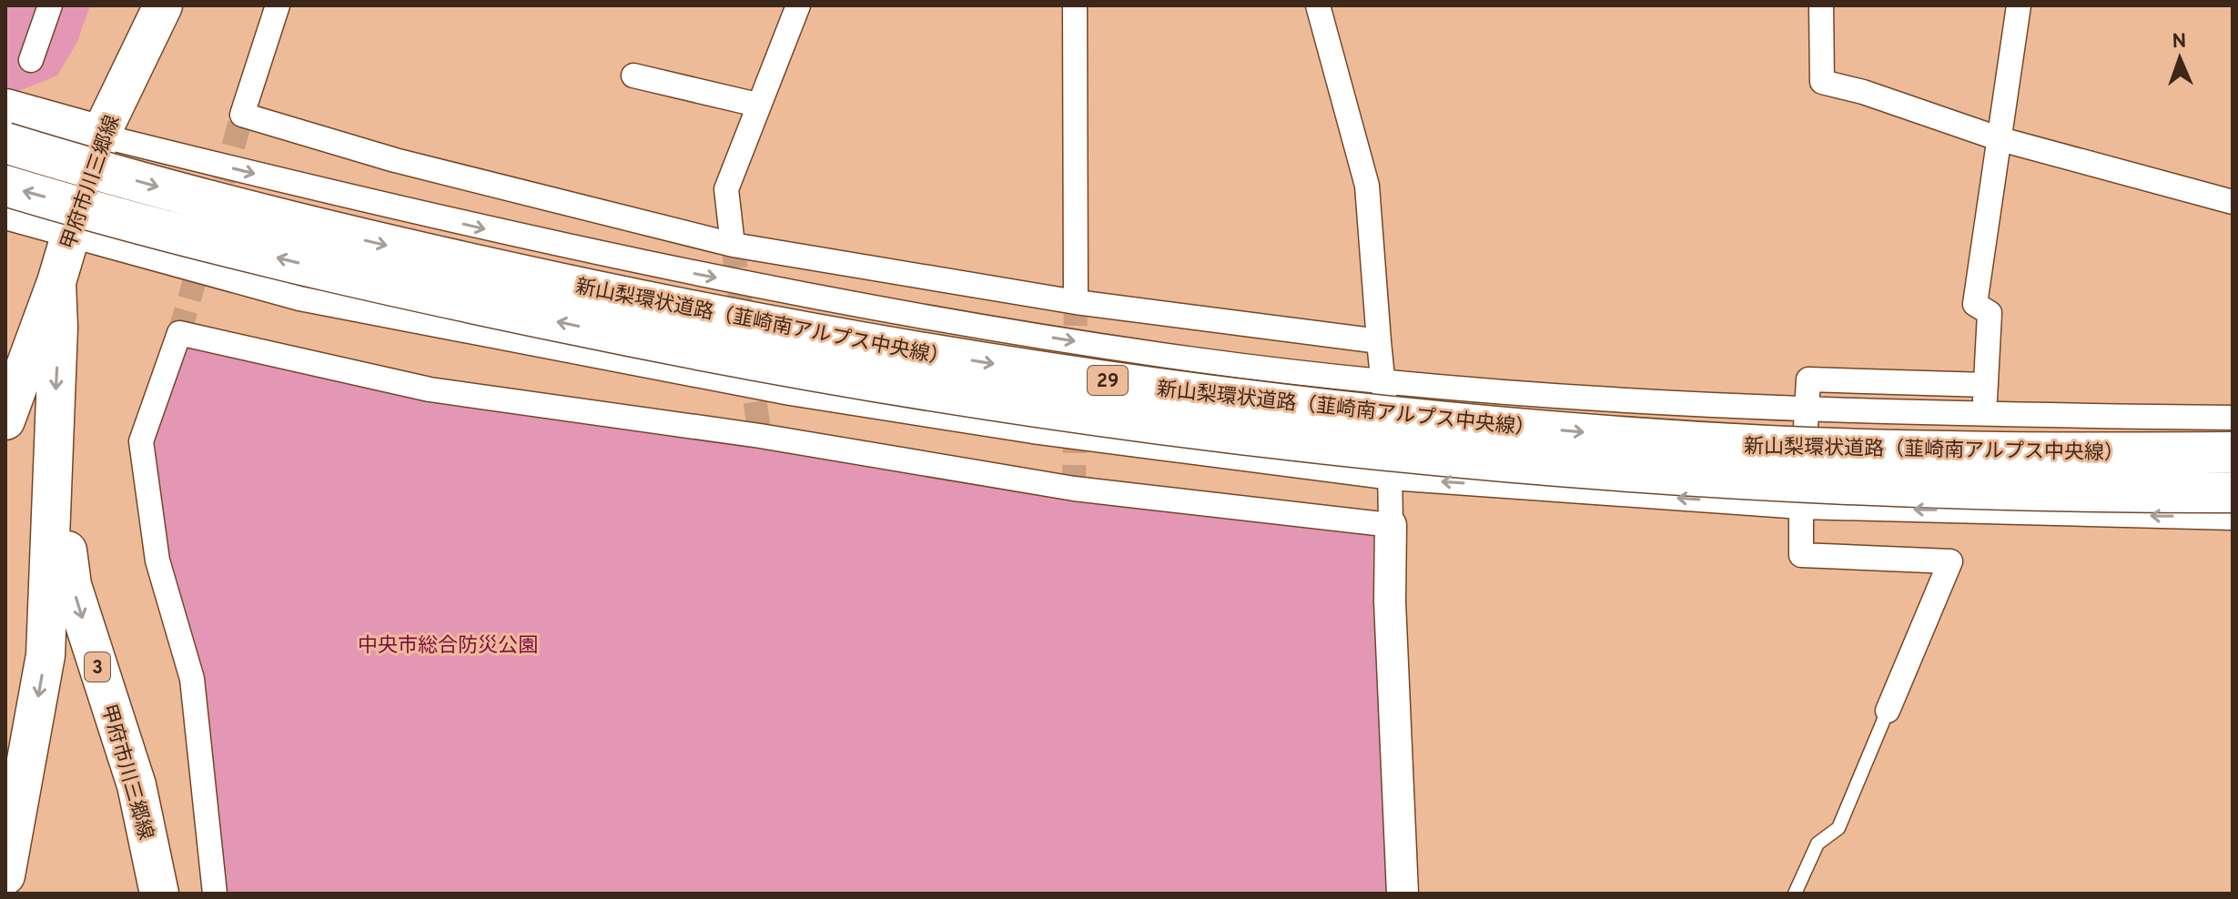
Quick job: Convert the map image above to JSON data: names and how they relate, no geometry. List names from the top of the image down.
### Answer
{
  "streets": {
    "highway": ["新山梨環状道路（韮崎南アルプス中央線）", "29"],
    "main road": ["甲府市川三郷線", "3"]
  },
  "one_way": ["甲府市川三郷線"],
  "parks": ["中央市総合防災公園"],
  "north": "top"
}
